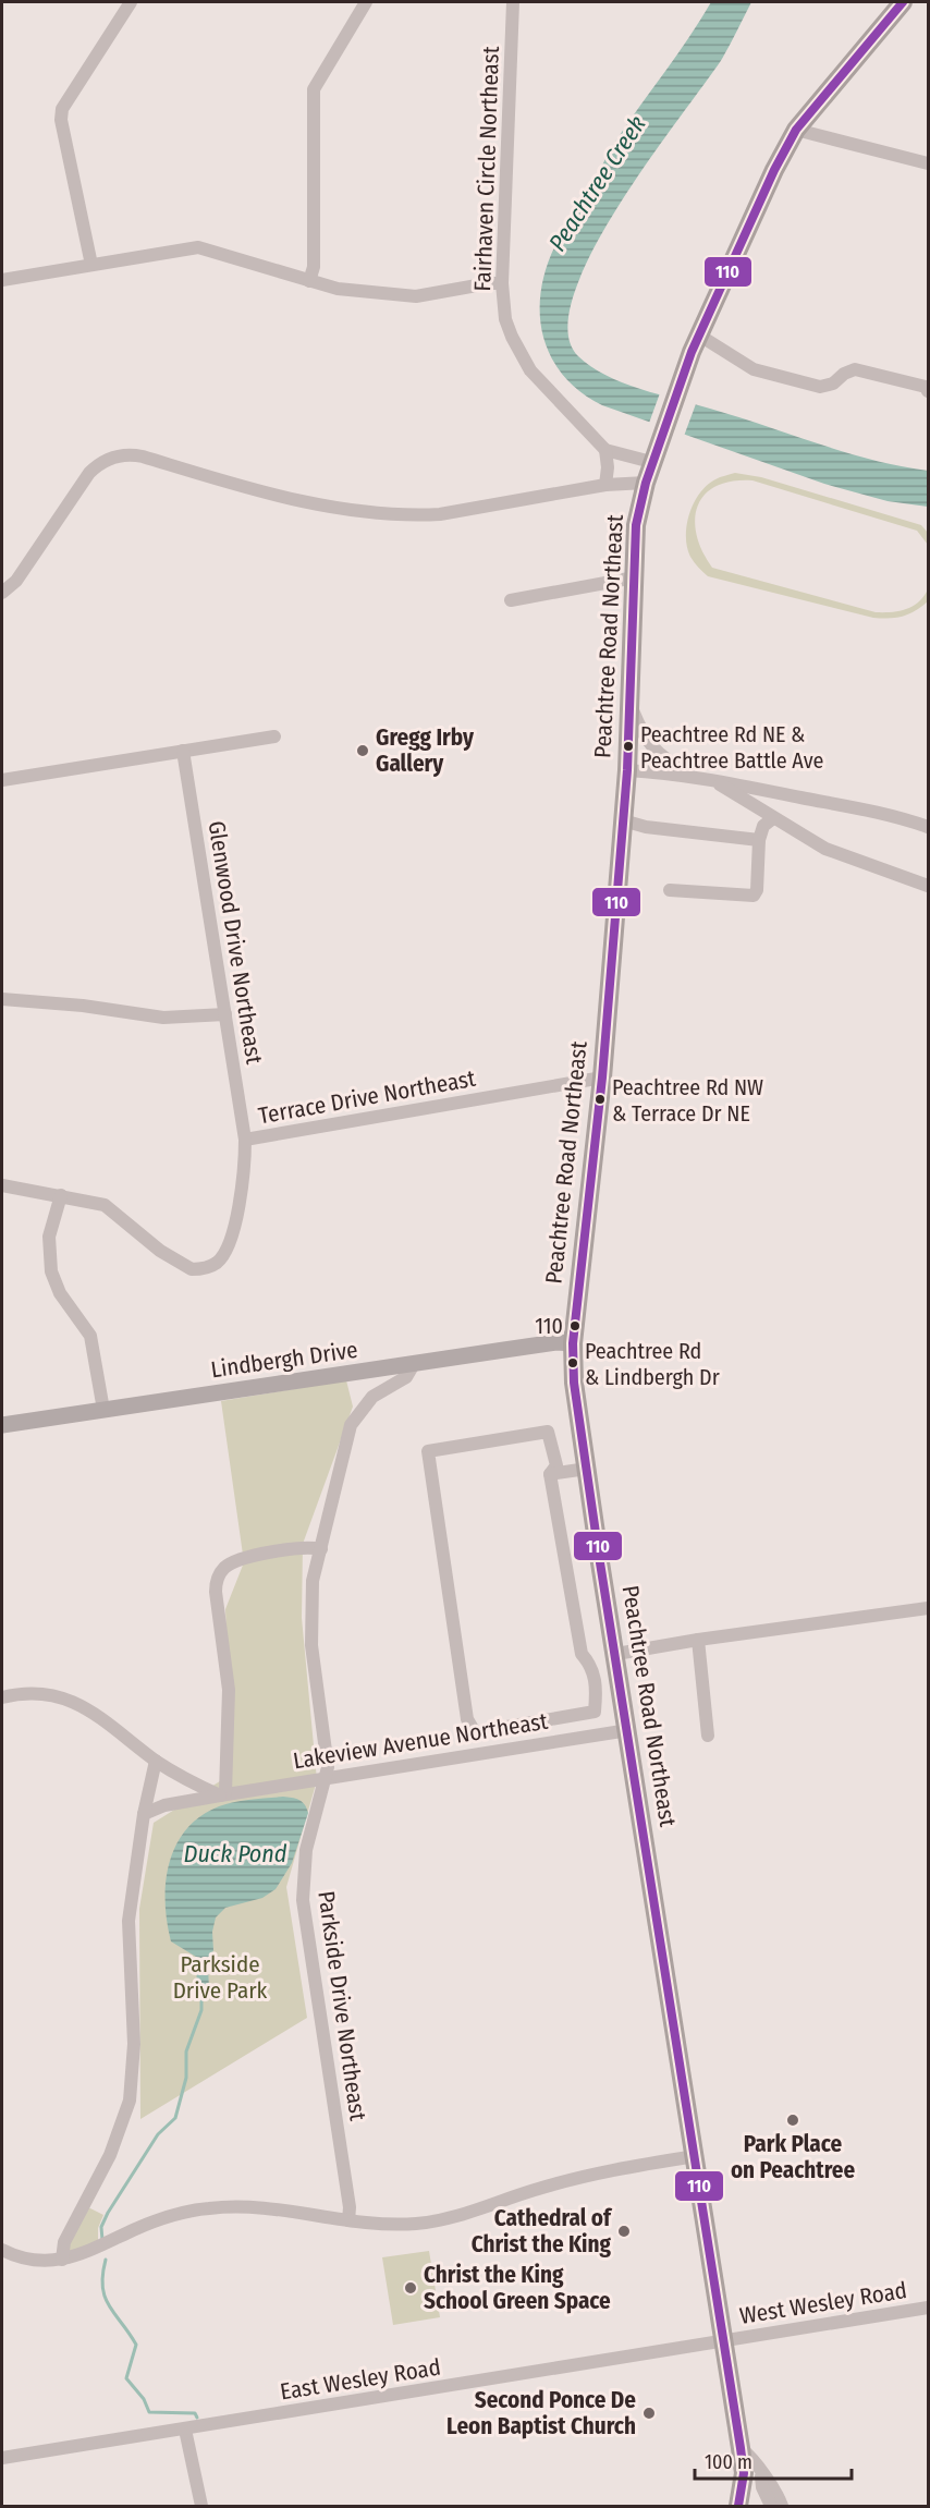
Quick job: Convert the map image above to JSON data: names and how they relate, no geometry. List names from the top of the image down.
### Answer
{
  "streets": {
    "highway": ["Peachtree Road Northeast"],
    "main road": ["Lindbergh Drive"],
    "street": [
      "Fairhaven Circle Northeast",
      "Glenwood Drive Northeast",
      "Terrace Drive Northeast",
      "Lakeview Avenue Northeast",
      "Parkside Drive Northeast",
      "West Wesley Road",
      "East Wesley Road"
    ]
  },
  "crossings": [
    ["Peachtree Road Northeast", "Terrace Drive Northeast"],
    ["Peachtree Road Northeast", "Lindbergh Drive"],
    ["Peachtree Road Northeast", "Lakeview Avenue Northeast"],
    ["Peachtree Road Northeast", "West Wesley Road"],
    ["Peachtree Road Northeast", "East Wesley Road"],
    ["Glenwood Drive Northeast", "Terrace Drive Northeast"],
    ["Lindbergh Drive", "Parkside Drive Northeast"],
    ["Lakeview Avenue Northeast", "Parkside Drive Northeast"],
    ["West Wesley Road", "East Wesley Road"]
  ],
  "water": ["Peachtree Creek", "Duck Pond"],
  "parks": ["Parkside Drive Park"],
  "places": [
    "Peachtree Rd NE & Peachtree Battle Ave",
    "Gregg Irby Gallery",
    "Peachtree Rd NW & Terrace Dr NE",
    "110",
    "Peachtree Rd & Lindbergh Dr",
    "Park Place on Peachtree",
    "Cathedral of Christ the King",
    "Christ the King School Green Space",
    "Second Ponce De Leon Baptist Church"
  ],
  "lines": ["transit line 110"],
  "scale_bar": "100 m"
}
